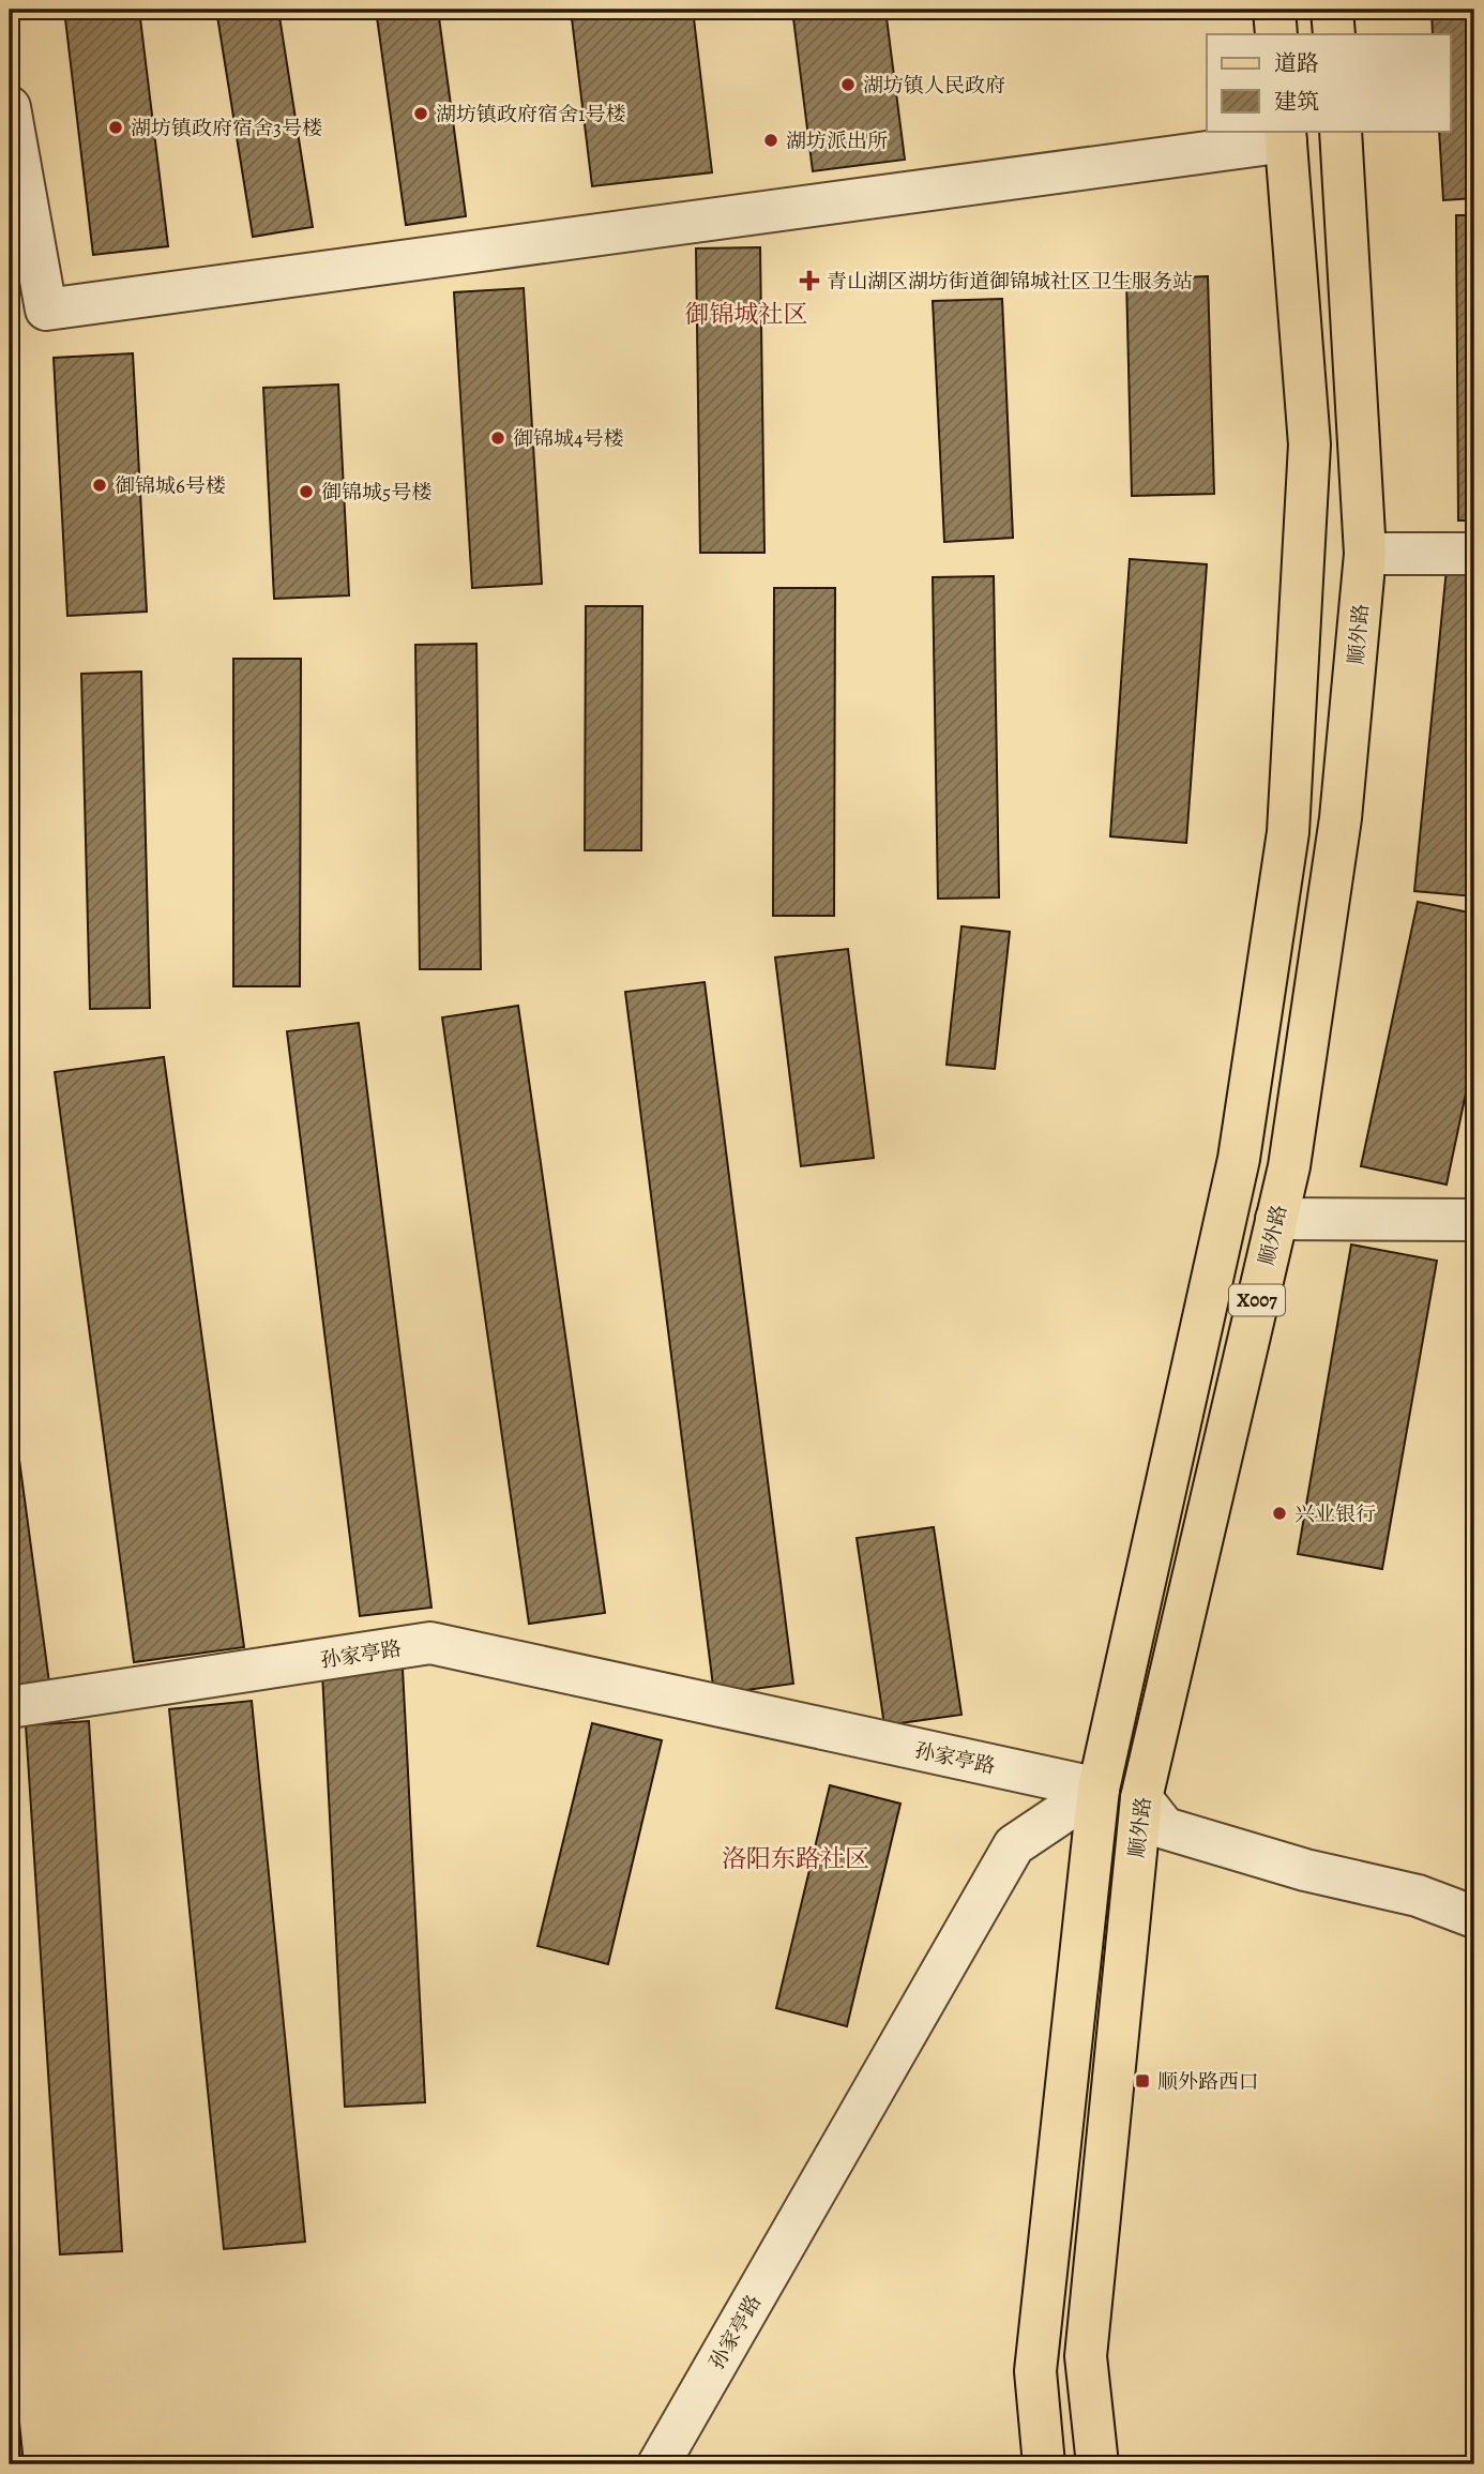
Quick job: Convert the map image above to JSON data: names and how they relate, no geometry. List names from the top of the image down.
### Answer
{
  "streets": {
    "main road": ["顺外路", "X007"],
    "street": ["孙家亭路"]
  },
  "districts": ["御锦城社区", "洛阳东路社区"],
  "places": {
    "other": [
      "湖坊镇人民政府",
      "湖坊镇政府宿舍1号楼",
      "湖坊镇政府宿舍3号楼",
      "湖坊派出所",
      "御锦城4号楼",
      "御锦城6号楼",
      "御锦城5号楼",
      "兴业银行"
    ],
    "health": ["青山湖区湖坊街道御锦城社区卫生服务站"],
    "transit": ["顺外路西口"]
  },
  "legend": ["道路", "建筑"]
}
